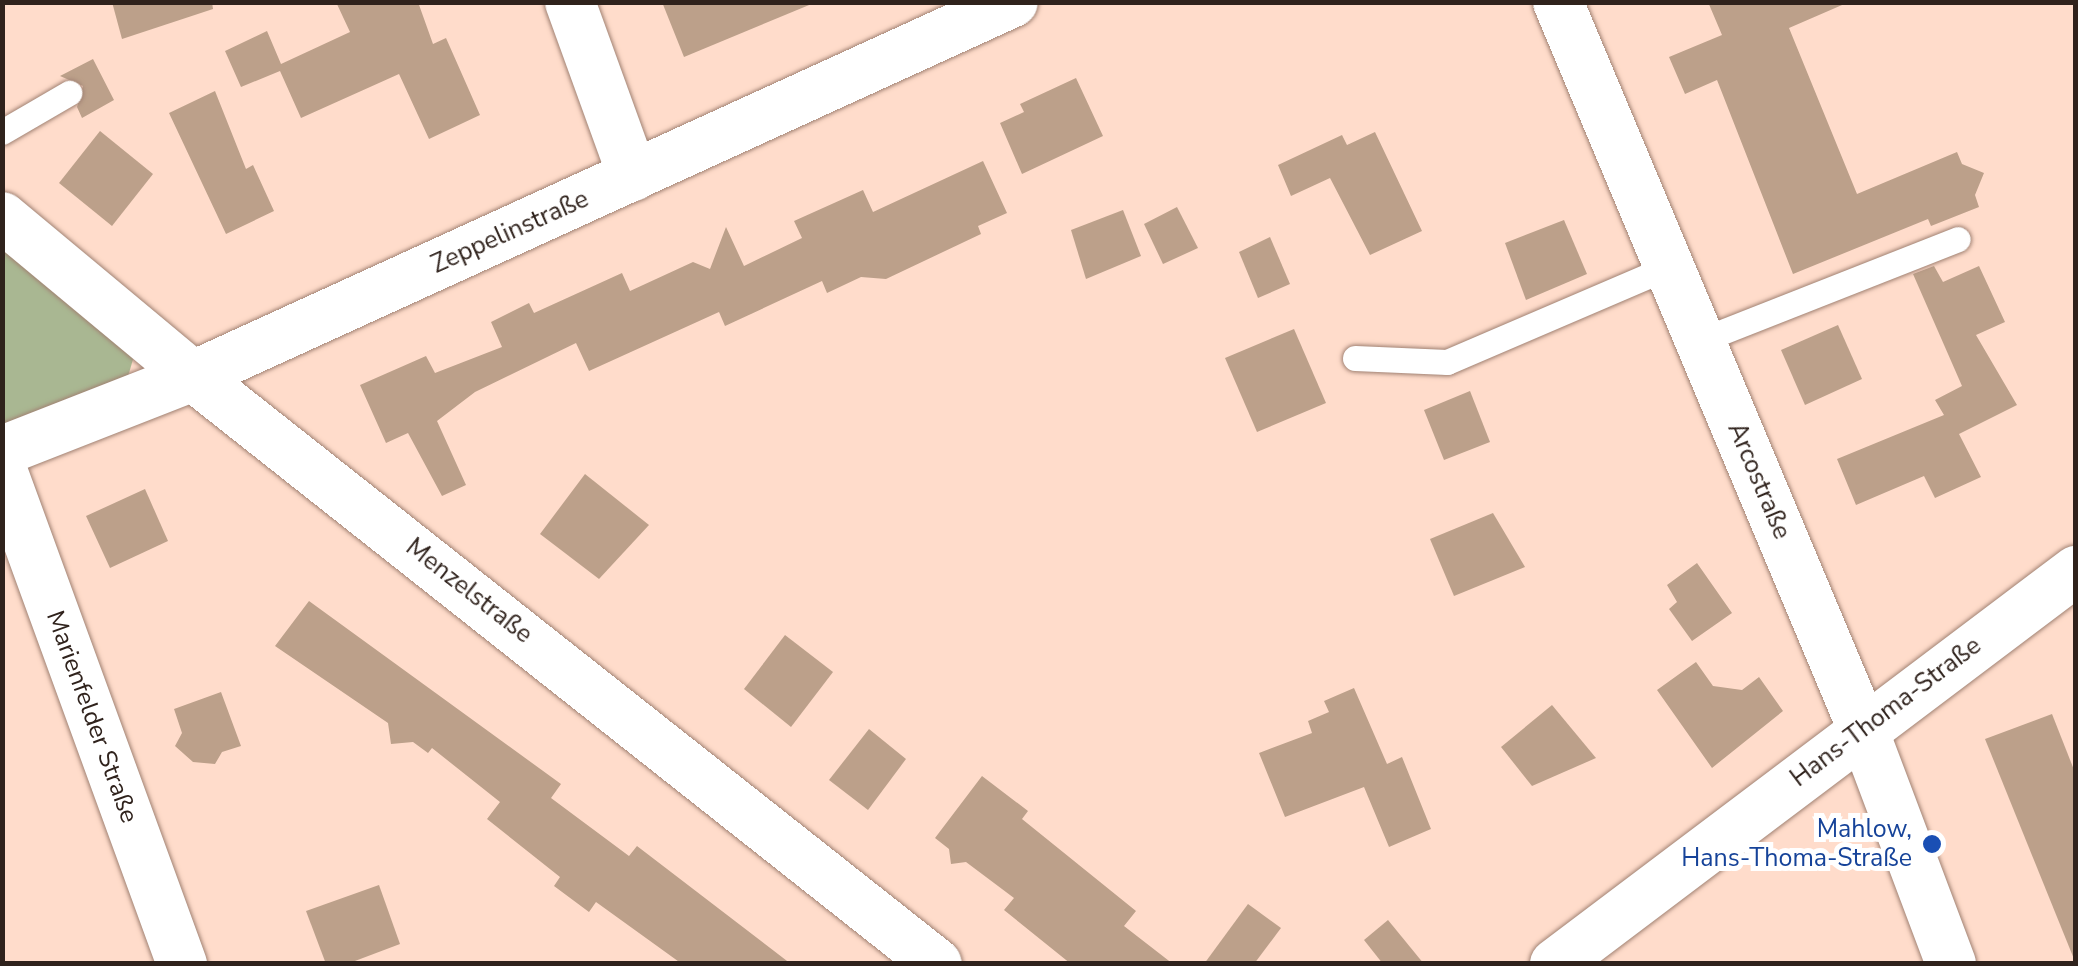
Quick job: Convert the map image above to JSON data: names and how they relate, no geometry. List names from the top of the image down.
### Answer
{
  "streets": {
    "street": [
      "Zeppelinstraße",
      "Arcostraße",
      "Menzelstraße",
      "Hans-Thoma-Straße",
      "Marienfelder Straße"
    ]
  },
  "crossings": [
    ["Zeppelinstraße", "Menzelstraße"],
    ["Arcostraße", "Hans-Thoma-Straße"]
  ],
  "places": ["Mahlow, Hans-Thoma-Straße"]
}
